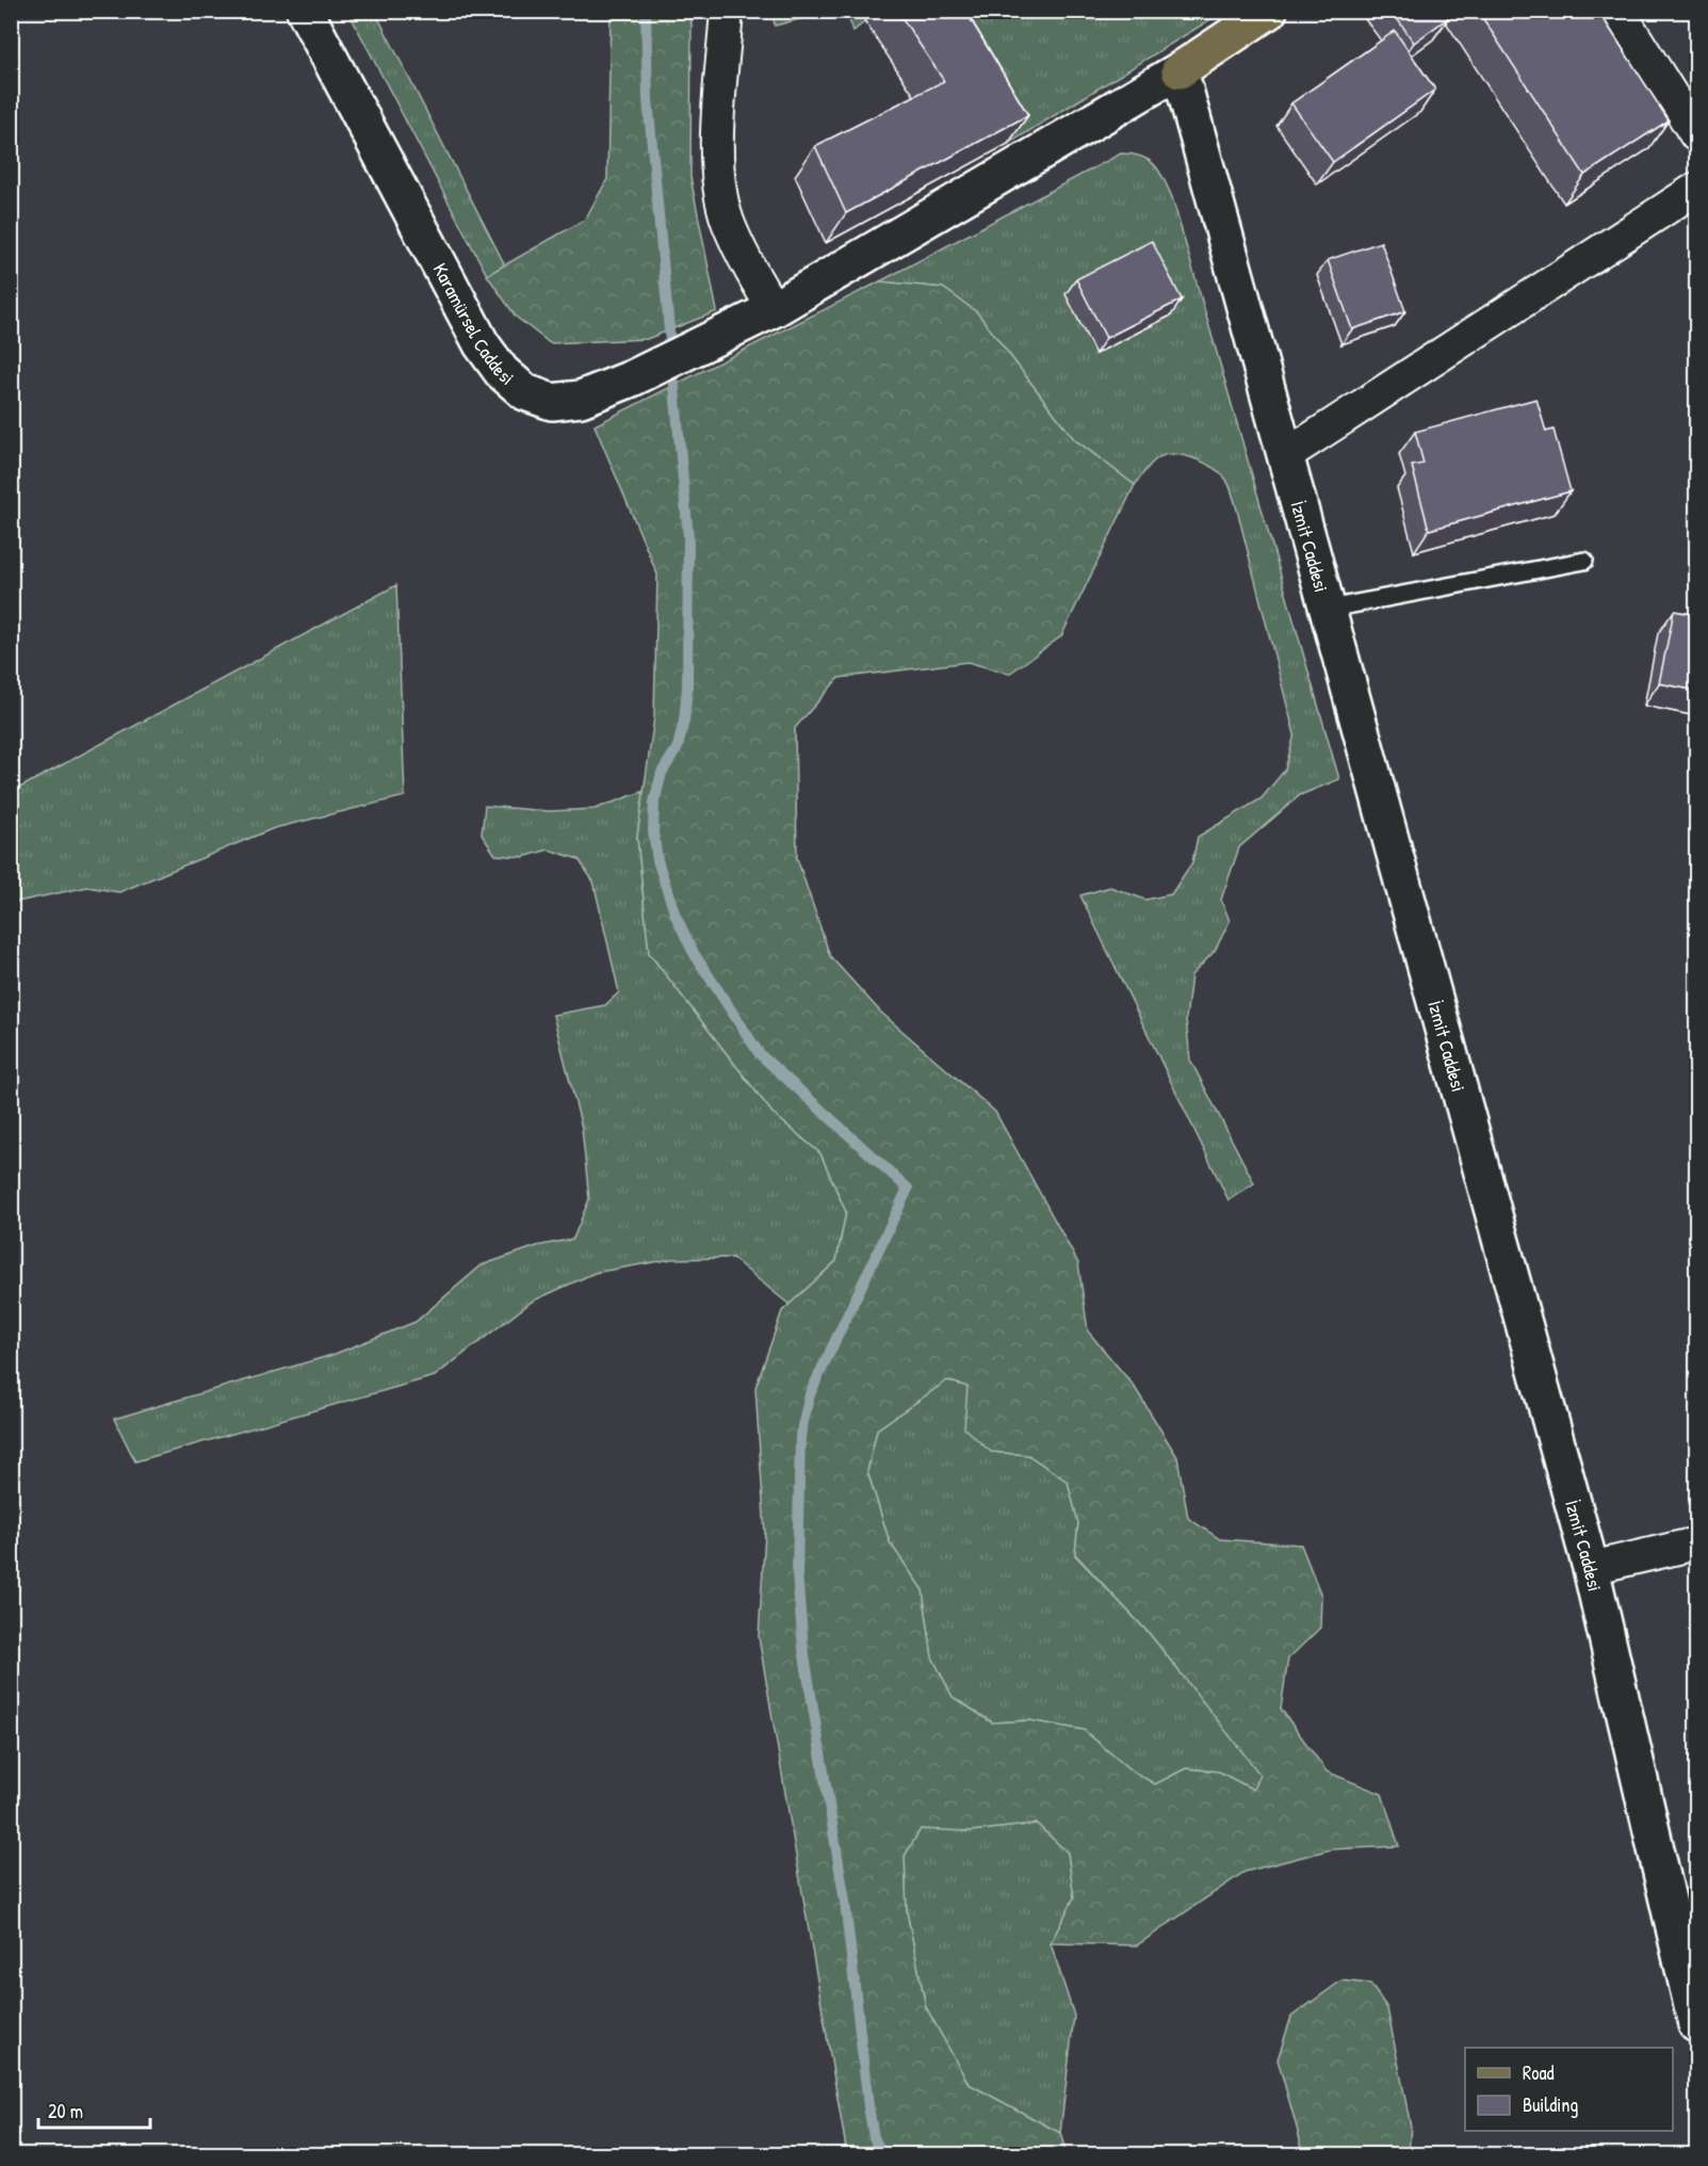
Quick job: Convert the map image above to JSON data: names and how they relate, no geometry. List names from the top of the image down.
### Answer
{
  "streets": {
    "main road": ["Karamürsel Caddesi", "İzmit Caddesi"]
  },
  "crossings": [
    ["Karamürsel Caddesi", "İzmit Caddesi"]
  ],
  "legend": ["Road", "Building"],
  "scale_bar": "20 m"
}
